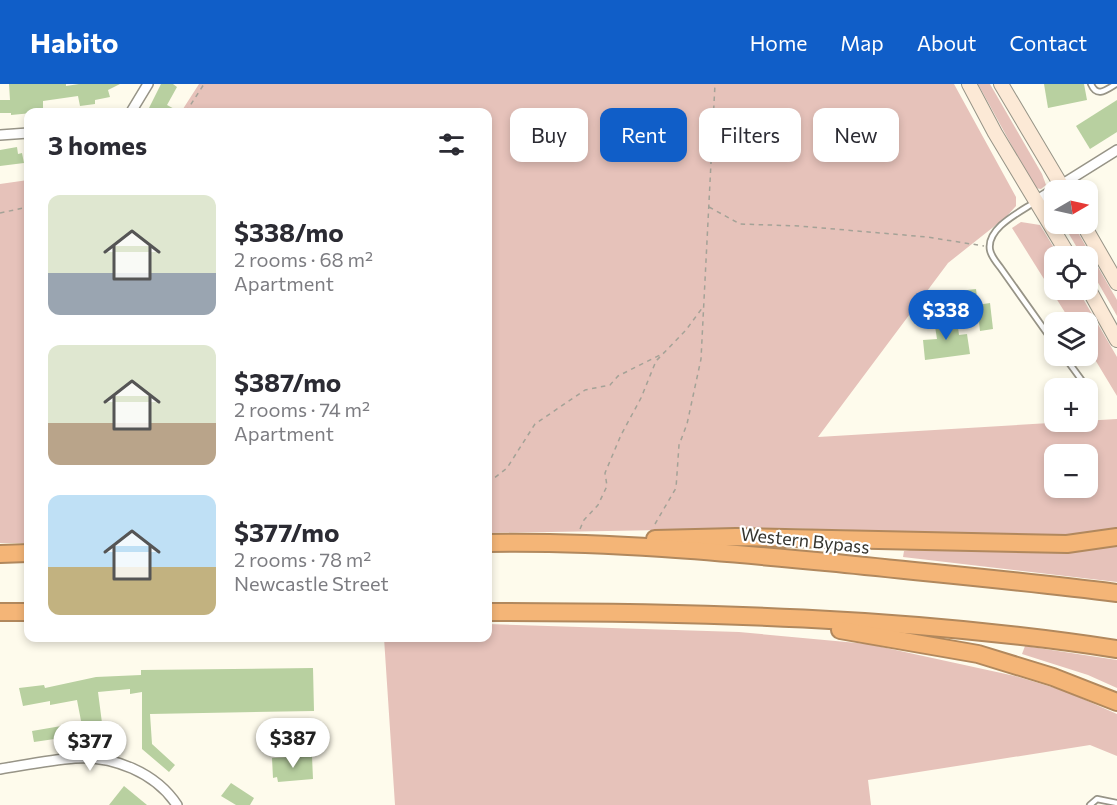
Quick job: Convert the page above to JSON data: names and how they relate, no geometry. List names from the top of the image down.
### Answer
{
  "streets": {
    "highway": ["Western Bypass"]
  },
  "north": "right",
  "page": {
    "header": "Habito",
    "nav": [
      "Home",
      "Map",
      "About",
      "Contact"
    ],
    "chip": [
      "Buy",
      "Rent",
      "Filters",
      "New"
    ],
    "heading": "3 homes",
    "map_buttons": ["+", "−"],
    "list": [
      {
        "name": "$338/mo",
        "note": "2 rooms · 68 m² · Apartment"
      },
      {
        "name": "$387/mo",
        "note": "2 rooms · 74 m² · Apartment"
      },
      {
        "name": "$377/mo",
        "note": "2 rooms · 78 m² · Newcastle Street"
      }
    ],
    "price": ["$338", "$387", "$377"]
  }
}
